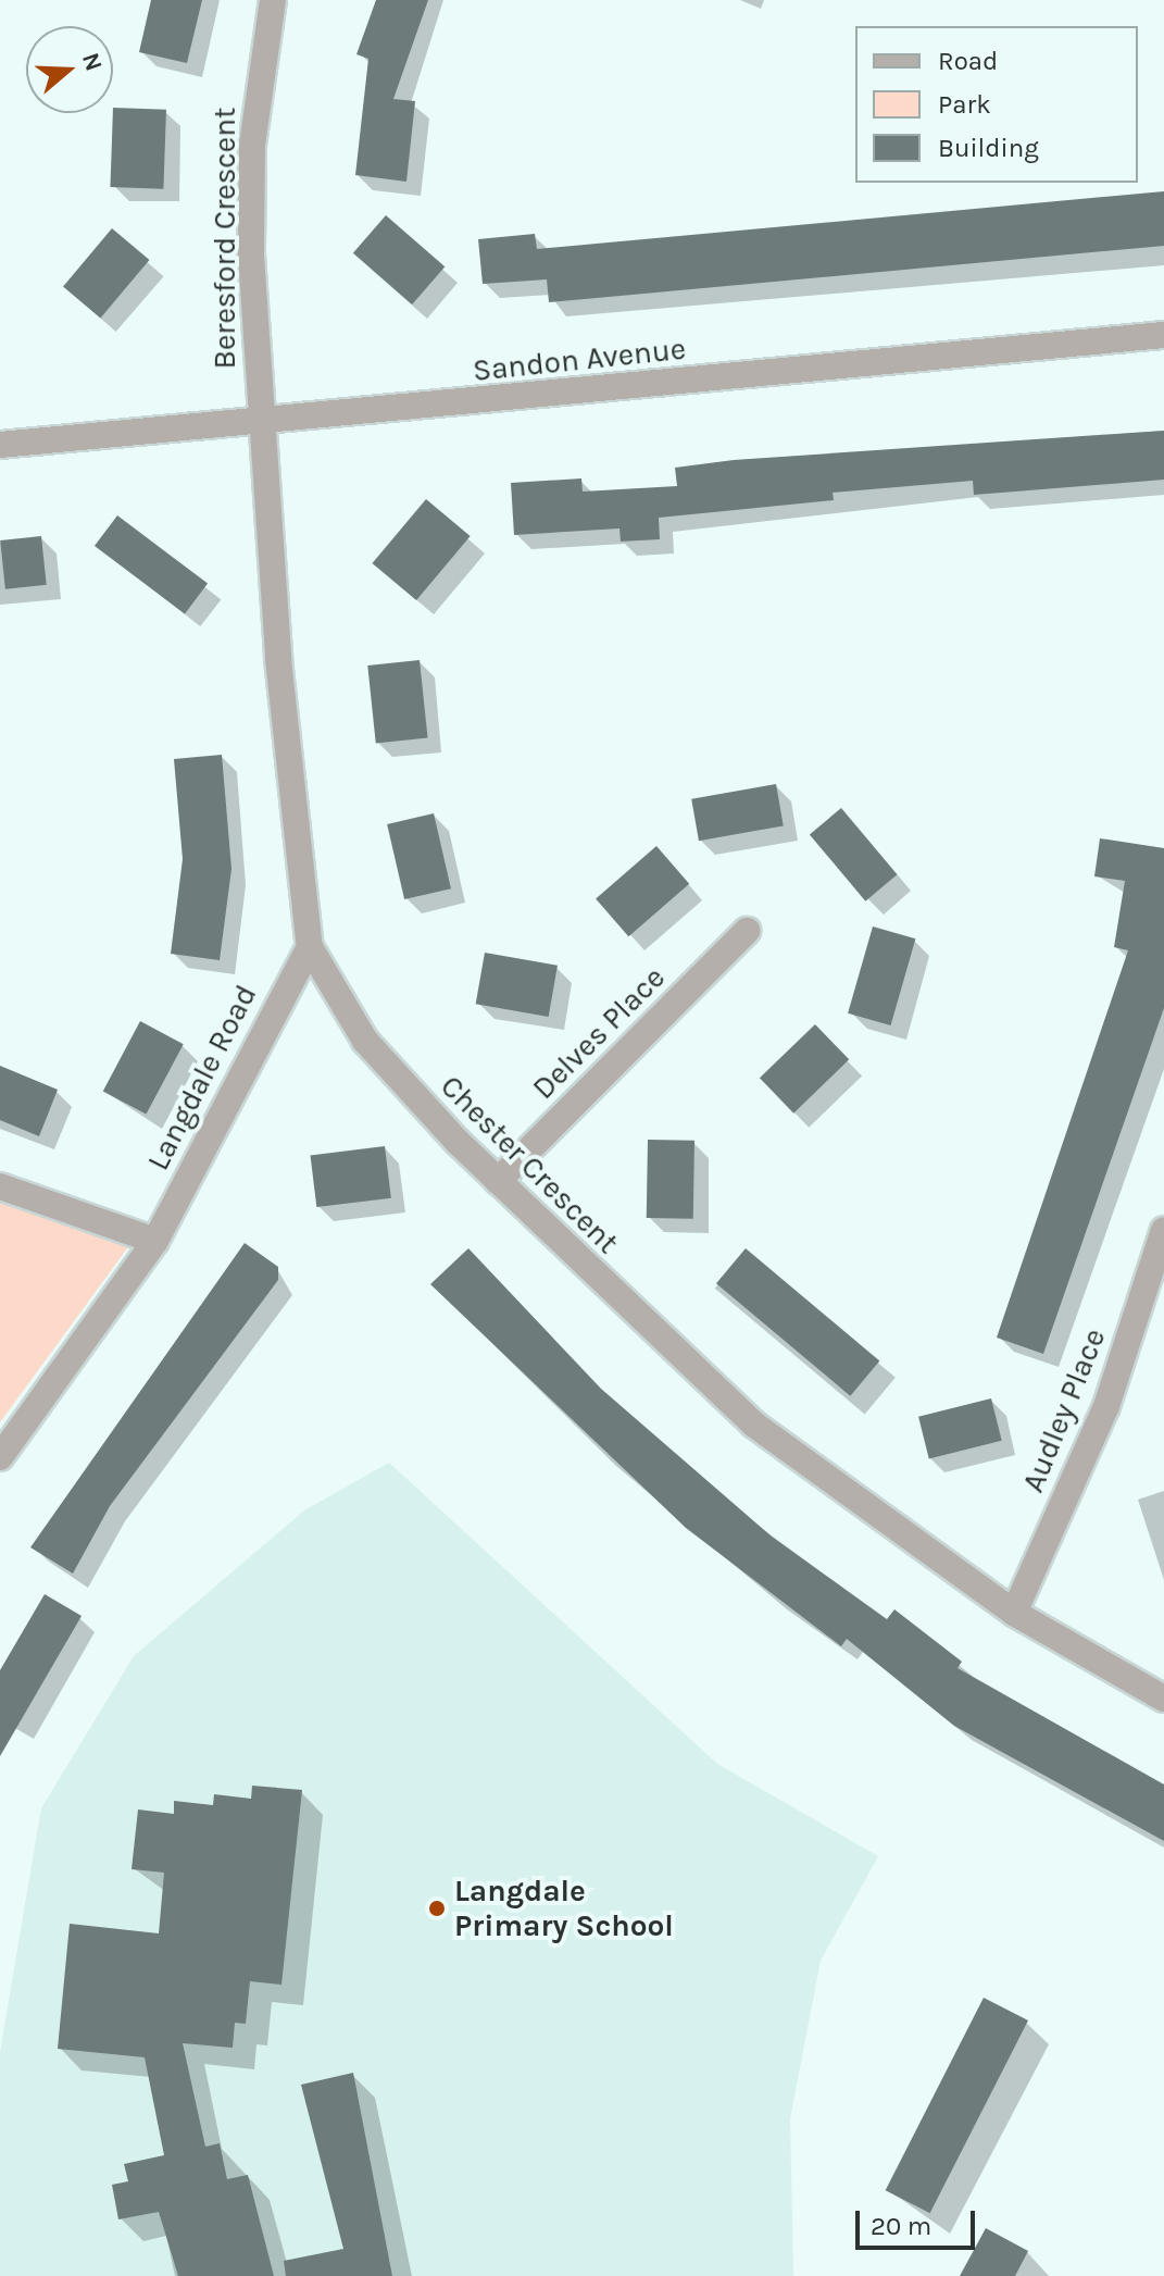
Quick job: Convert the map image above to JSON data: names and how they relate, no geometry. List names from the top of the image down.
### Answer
{
  "streets": {
    "street": [
      "Beresford Crescent",
      "Sandon Avenue",
      "Delves Place",
      "Langdale Road",
      "Chester Crescent",
      "Audley Place"
    ]
  },
  "crossings": [
    ["Beresford Crescent", "Sandon Avenue"],
    ["Beresford Crescent", "Chester Crescent"],
    ["Sandon Avenue", "Chester Crescent"],
    ["Delves Place", "Chester Crescent"],
    ["Langdale Road", "Chester Crescent"],
    ["Chester Crescent", "Audley Place"]
  ],
  "places": ["Langdale Primary School"],
  "legend": ["Road", "Park", "Building"],
  "scale_bar": "20 m",
  "north": "right"
}
